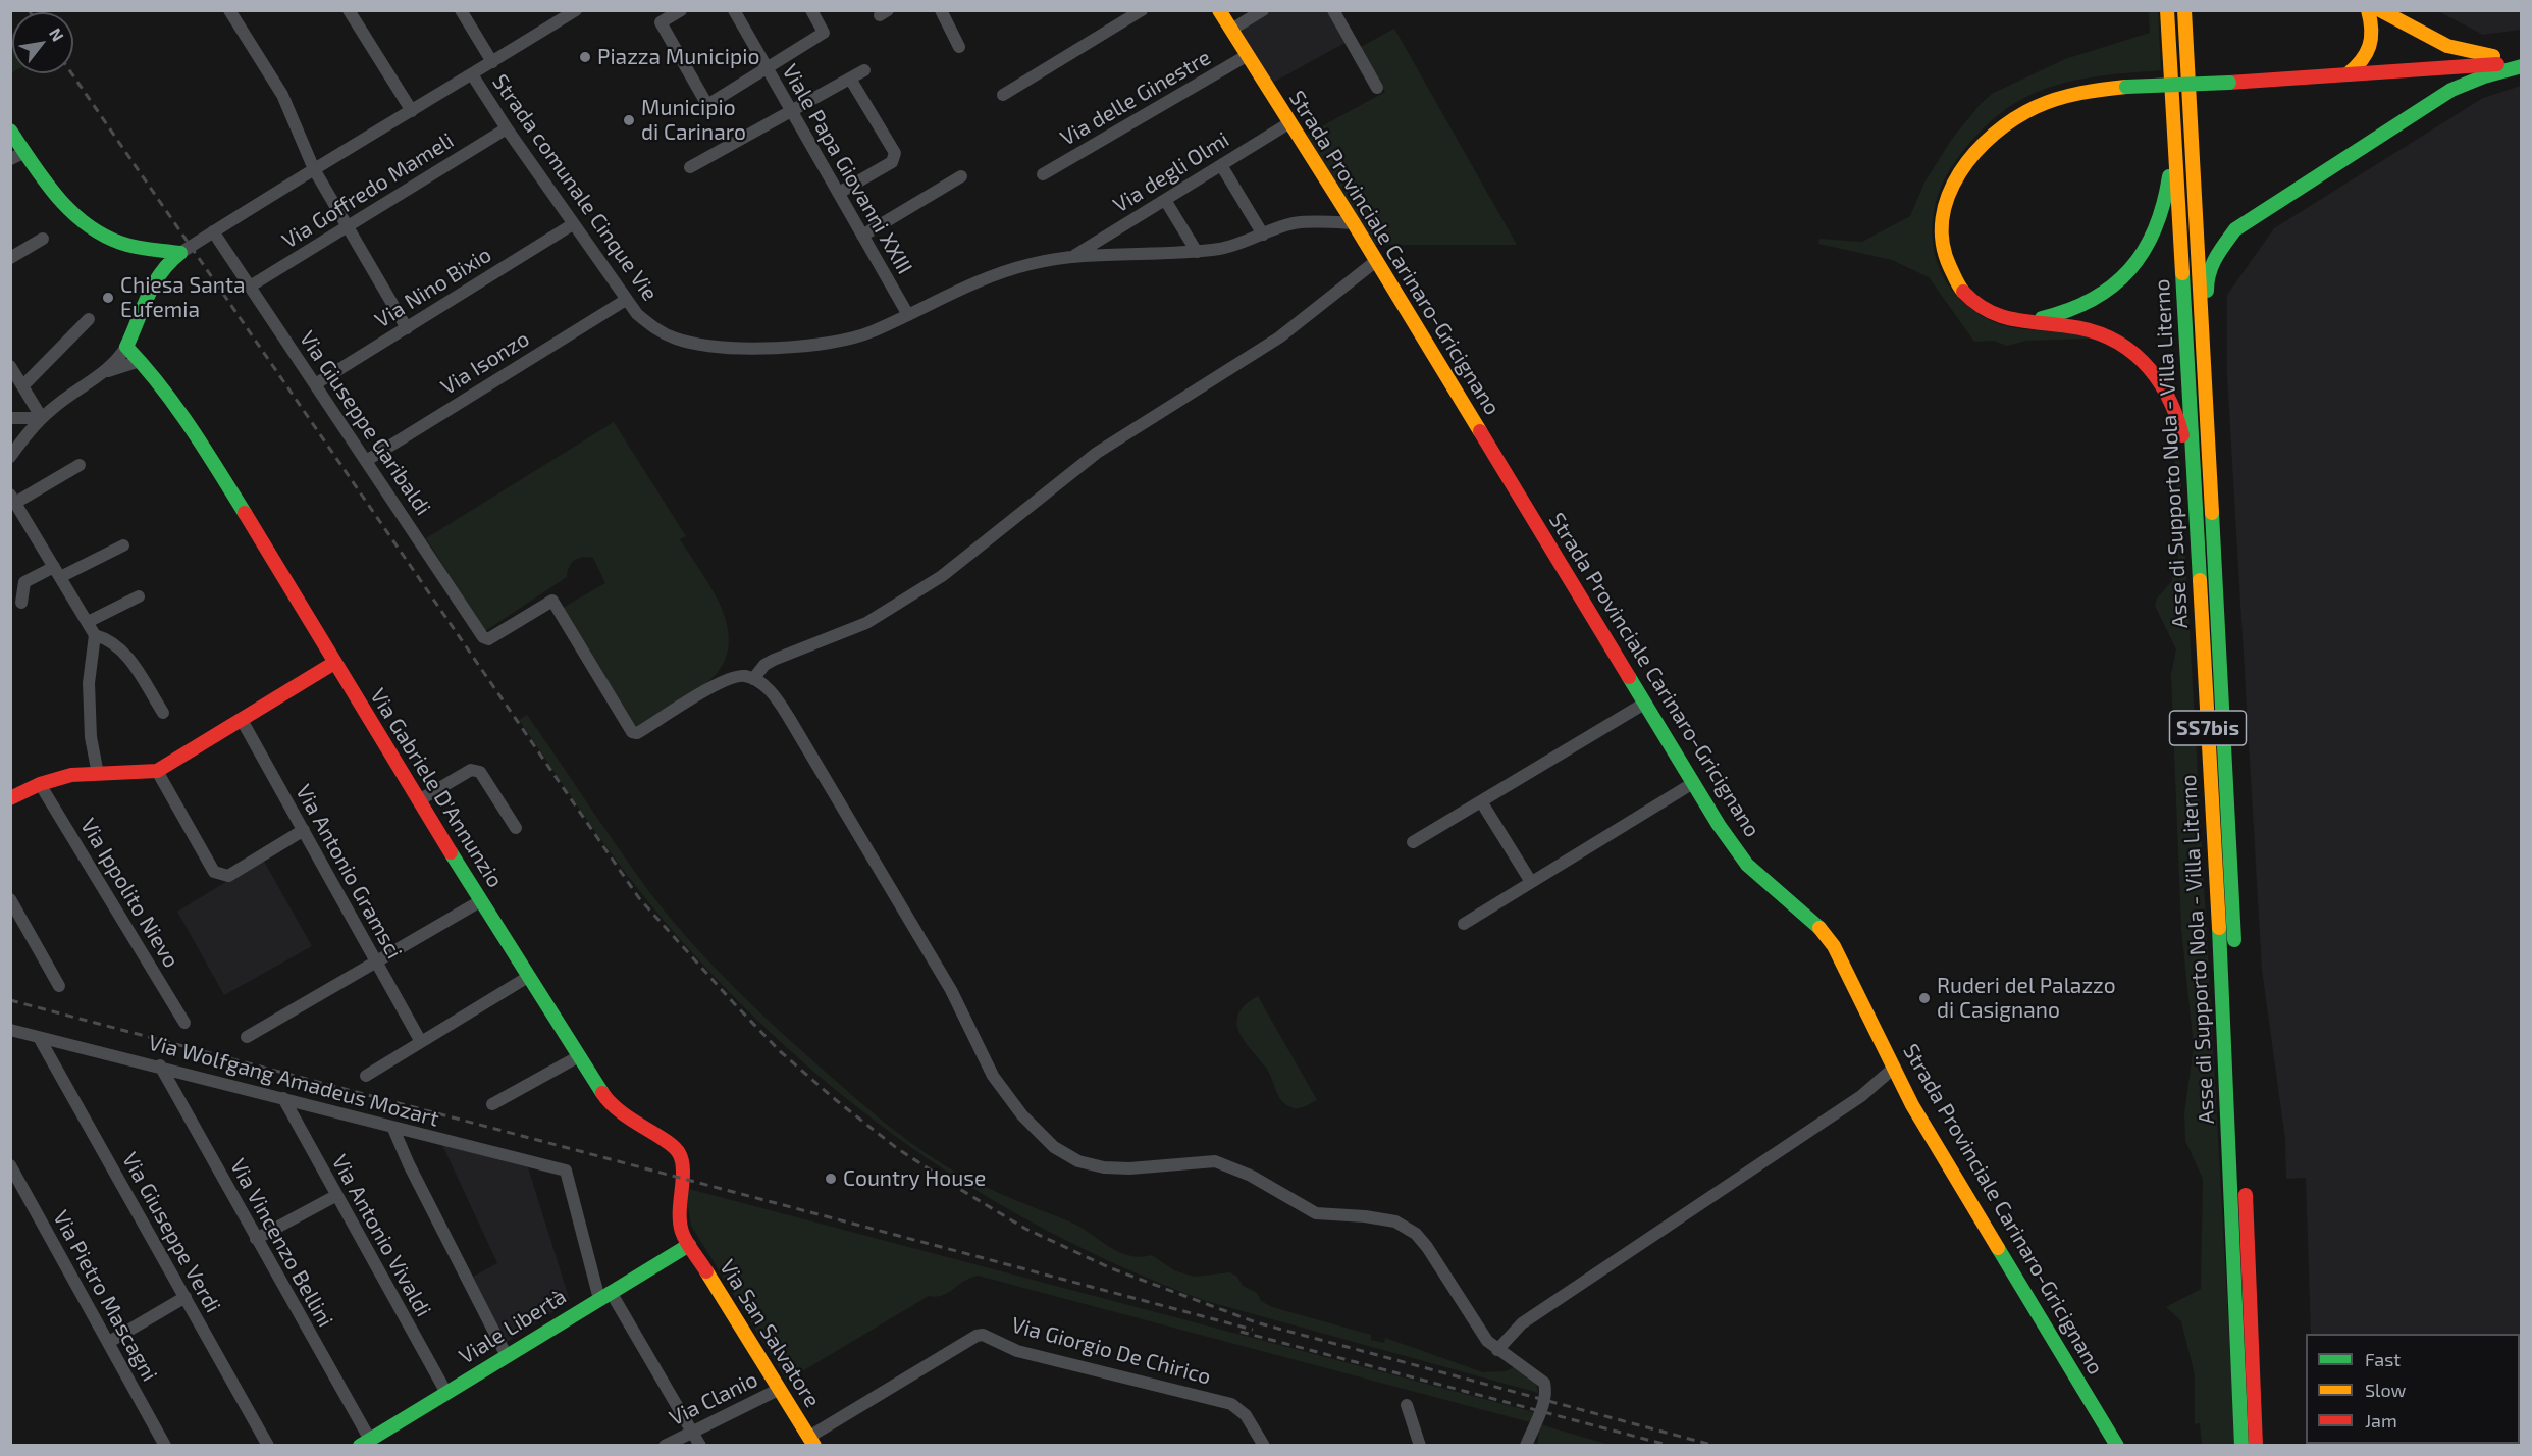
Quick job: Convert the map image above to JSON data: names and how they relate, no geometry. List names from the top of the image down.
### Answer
{
  "streets": {
    "main road": [
      "Strada Provinciale Carinaro-Gricignano",
      "Asse di Supporto Nola - Villa Literno",
      "SS7bis",
      "Via Gabriele D'Annunzio",
      "Viale Libertà",
      "Via San Salvatore"
    ],
    "street": [
      "Via delle Ginestre",
      "Viale Papa Giovanni XXIII",
      "Via degli Olmi",
      "Strada comunale Cinque Vie",
      "Via Goffredo Mameli",
      "Via Nino Bixio",
      "Via Isonzo",
      "Via Giuseppe Garibaldi",
      "Via Antonio Gramsci",
      "Via Ippolito Nievo",
      "Via Wolfgang Amadeus Mozart",
      "Via Giuseppe Verdi",
      "Via Antonio Vivaldi",
      "Via Vincenzo Bellini",
      "Via Pietro Mascagni",
      "Via Giorgio De Chirico",
      "Via Clanio"
    ]
  },
  "crossings": [
    ["Via delle Ginestre", "Strada Provinciale Carinaro-Gricignano"],
    ["Viale Papa Giovanni XXIII", "Strada comunale Cinque Vie"],
    ["Via degli Olmi", "Strada comunale Cinque Vie"],
    ["Via degli Olmi", "Strada Provinciale Carinaro-Gricignano"],
    ["Strada comunale Cinque Vie", "Via Goffredo Mameli"],
    ["Strada comunale Cinque Vie", "Strada Provinciale Carinaro-Gricignano"],
    ["Strada comunale Cinque Vie", "Via Nino Bixio"],
    ["Strada comunale Cinque Vie", "Via Isonzo"],
    ["Via Goffredo Mameli", "Via Giuseppe Garibaldi"],
    ["Via Nino Bixio", "Via Giuseppe Garibaldi"],
    ["Via Isonzo", "Via Giuseppe Garibaldi"],
    ["Via Gabriele D'Annunzio", "Viale Libertà"],
    ["Via Gabriele D'Annunzio", "Via San Salvatore"],
    ["Via Wolfgang Amadeus Mozart", "Via Giuseppe Verdi"],
    ["Via Wolfgang Amadeus Mozart", "Via Antonio Vivaldi"],
    ["Via Wolfgang Amadeus Mozart", "Via Vincenzo Bellini"],
    ["Via Wolfgang Amadeus Mozart", "Viale Libertà"],
    ["Via Antonio Vivaldi", "Viale Libertà"],
    ["Via Vincenzo Bellini", "Viale Libertà"],
    ["Viale Libertà", "Via San Salvatore"],
    ["Via San Salvatore", "Via Giorgio De Chirico"],
    ["Via San Salvatore", "Via Clanio"]
  ],
  "places": [
    "Piazza Municipio",
    "Municipio di Carinaro",
    "Chiesa Santa Eufemia",
    "Ruderi del Palazzo di Casignano",
    "Country House"
  ],
  "legend": ["Fast", "Slow", "Jam"],
  "north": "top right"
}
